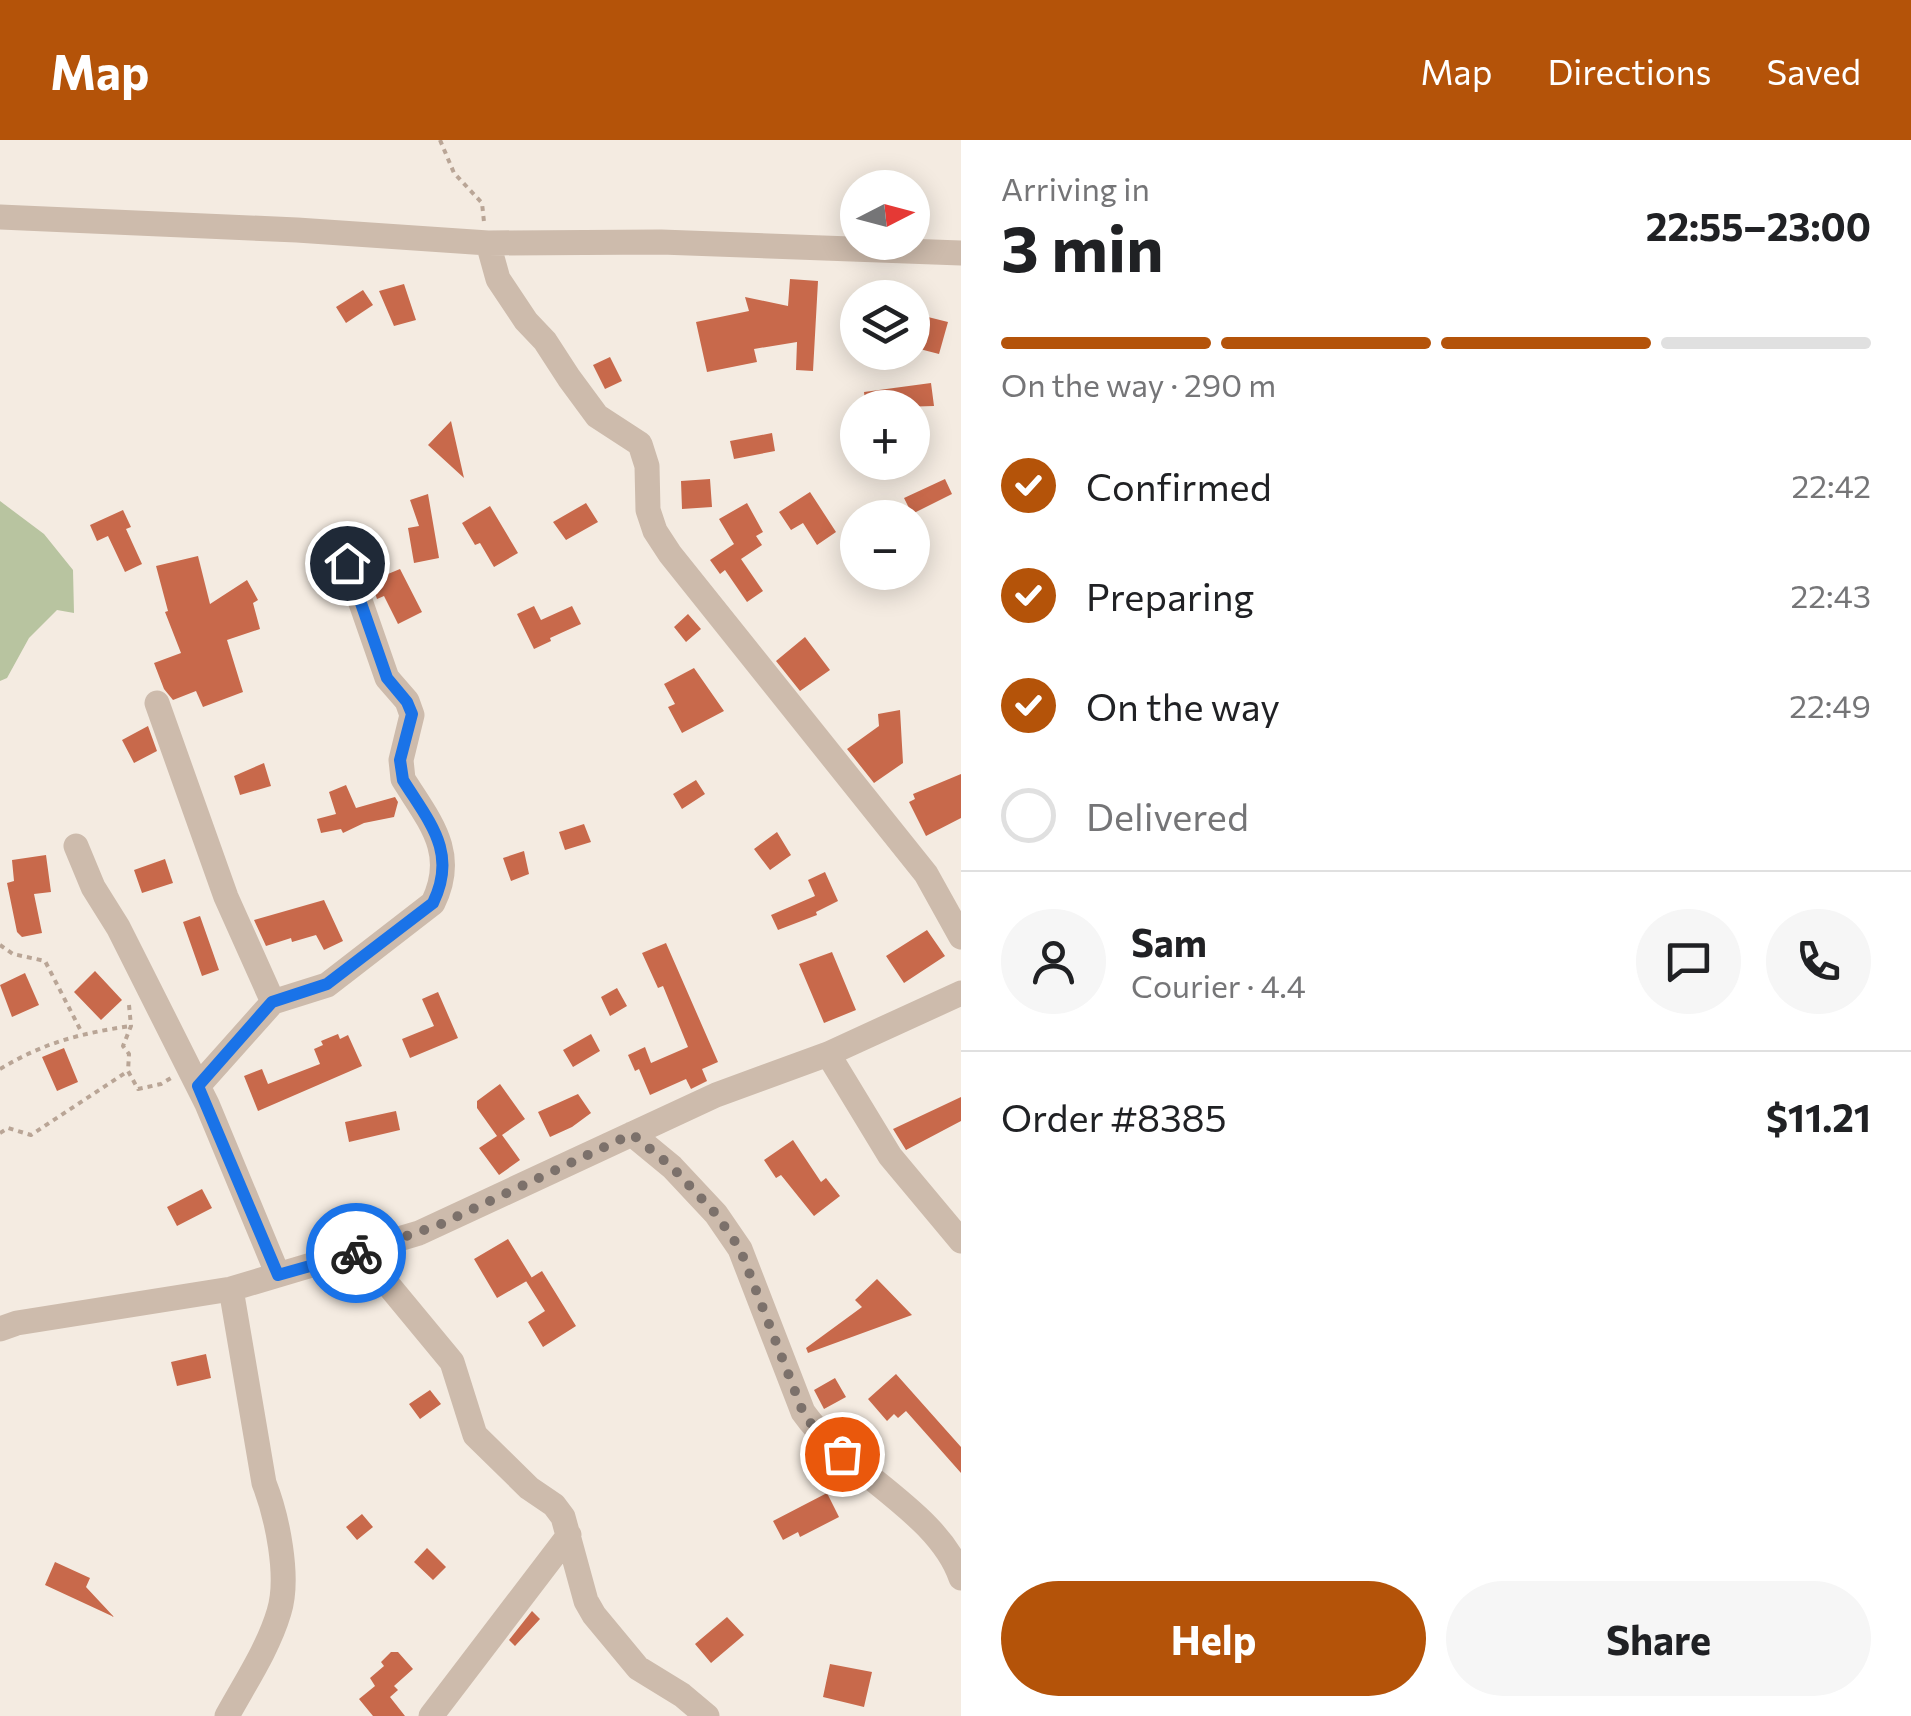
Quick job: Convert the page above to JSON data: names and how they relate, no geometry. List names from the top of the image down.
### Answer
{
  "north": "right",
  "page": {
    "header": "Map",
    "nav": ["Map", "Directions", "Saved"],
    "heading": ["3 min", "Arriving in", "22:55–23:00"],
    "panel": [
      "Sam",
      "Courier · 4.4",
      "Order #8385",
      "$11.21"
    ],
    "map_buttons": ["+", "−"],
    "bar": "On the way · 290 m",
    "list": [
      ["Confirmed", "22:42"],
      ["Preparing", "22:43"],
      ["On the way", "22:49"],
      "Delivered"
    ],
    "buttons": ["Help", "Share"]
  }
}
